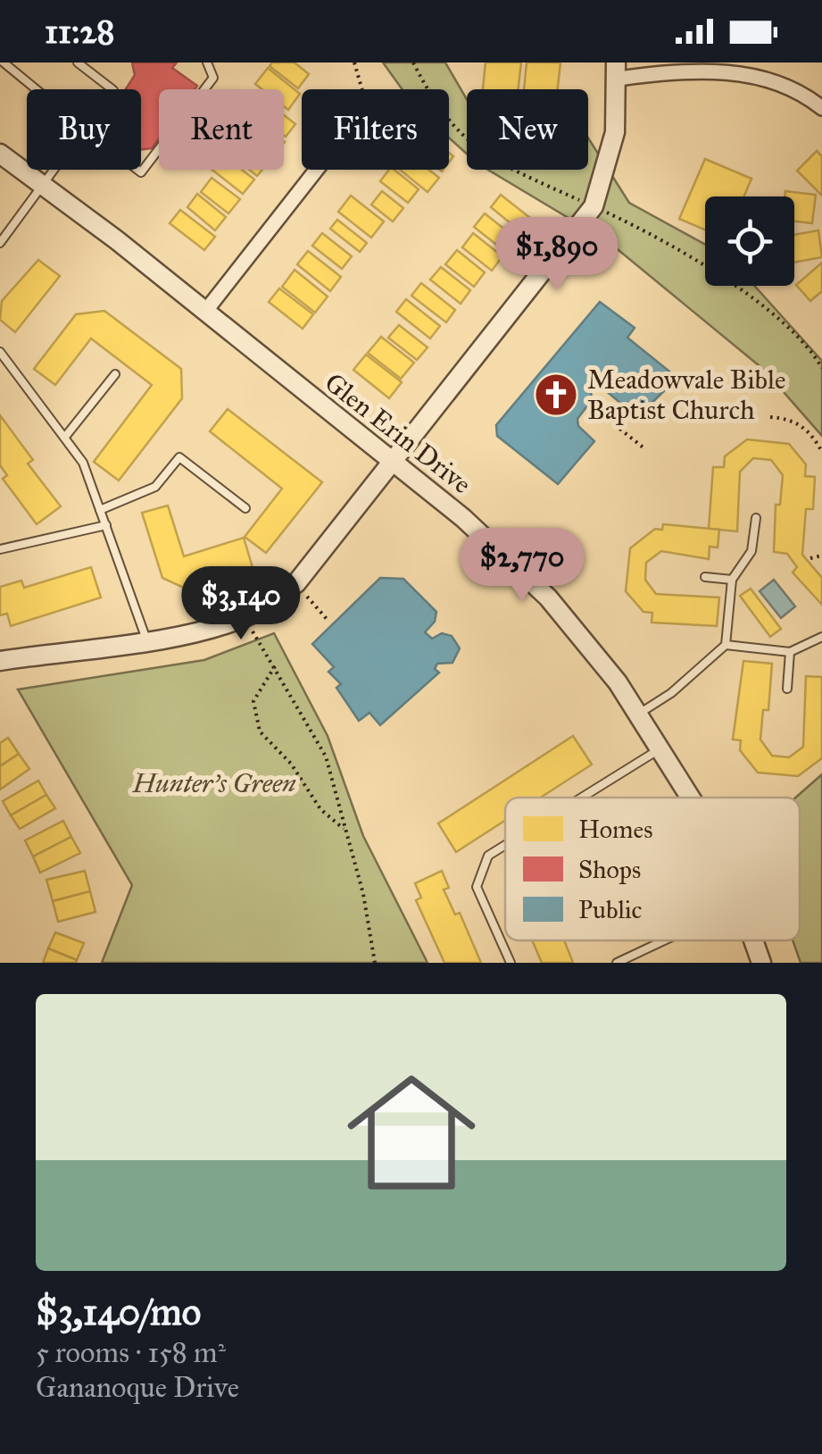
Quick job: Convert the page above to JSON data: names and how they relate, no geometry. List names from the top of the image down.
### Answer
{
  "streets": {
    "street": ["Glen Erin Drive"]
  },
  "parks": ["Hunter's Green"],
  "places": {
    "church": ["Meadowvale Bible Baptist Church"]
  },
  "legend": ["Homes", "Shops", "Public"],
  "page": {
    "status": "11:28",
    "chip": [
      "Buy",
      "Rent",
      "Filters",
      "New"
    ],
    "price": ["$1,890", "$2,770", "$3,140"],
    "list": [
      {
        "name": "$3,140/mo",
        "note": "5 rooms · 158 m² · Gananoque Drive"
      }
    ]
  }
}
